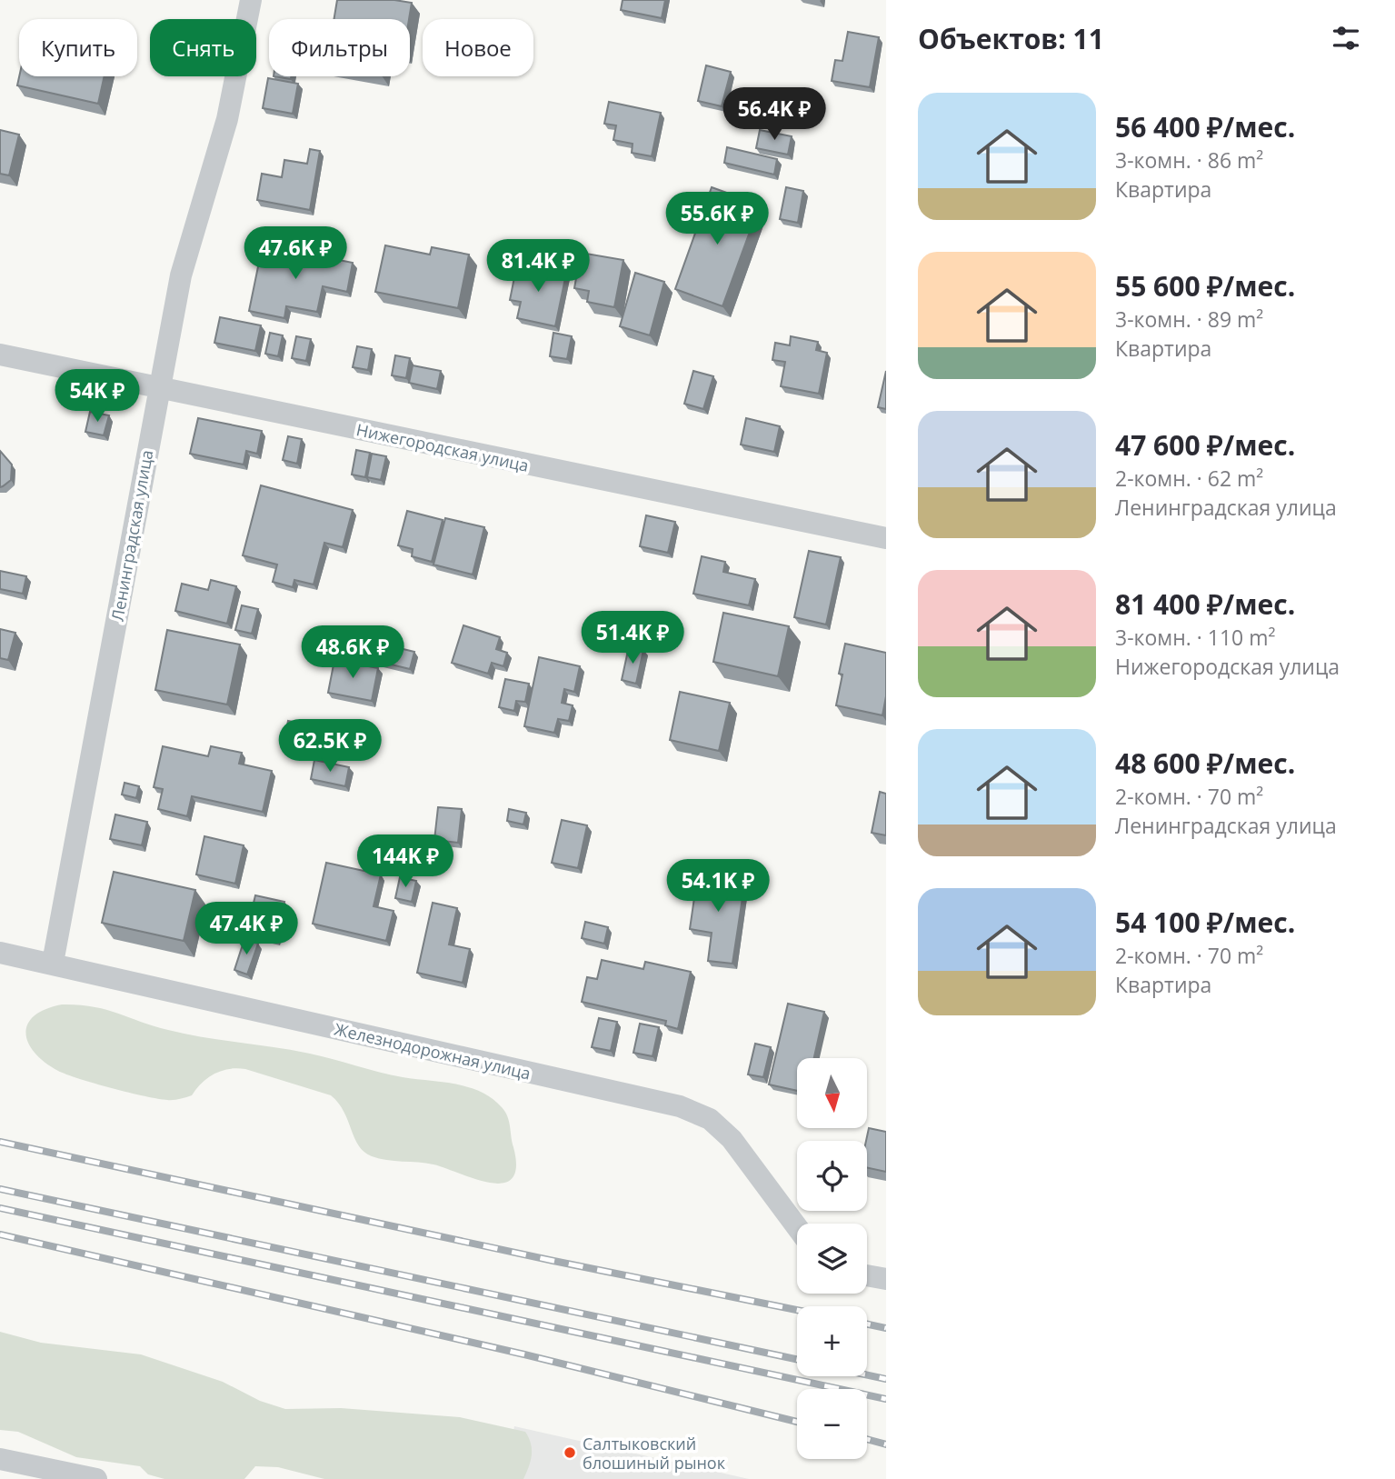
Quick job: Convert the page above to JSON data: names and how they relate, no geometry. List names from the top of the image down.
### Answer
{
  "streets": {
    "street": ["Нижегородская улица", "Ленинградская улица", "Железнодорожная улица"]
  },
  "crossings": [
    ["Нижегородская улица", "Ленинградская улица"],
    ["Ленинградская улица", "Железнодорожная улица"]
  ],
  "places": ["Салтыковский блошиный рынок"],
  "north": "bottom",
  "page": {
    "heading": "Объектов: 11",
    "chip": [
      "Купить",
      "Снять",
      "Фильтры",
      "Новое"
    ],
    "list": [
      {
        "name": "56 400 ₽/мес.",
        "note": "3-комн. · 86 m² · Квартира"
      },
      {
        "name": "55 600 ₽/мес.",
        "note": "3-комн. · 89 m² · Квартира"
      },
      {
        "name": "47 600 ₽/мес.",
        "note": "2-комн. · 62 m² · Ленинградская улица"
      },
      {
        "name": "81 400 ₽/мес.",
        "note": "3-комн. · 110 m² · Нижегородская улица"
      },
      {
        "name": "48 600 ₽/мес.",
        "note": "2-комн. · 70 m² · Ленинградская улица"
      },
      {
        "name": "54 100 ₽/мес.",
        "note": "2-комн. · 70 m² · Квартира"
      }
    ],
    "price": [
      "56.4K ₽",
      "55.6K ₽",
      "47.6K ₽",
      "81.4K ₽",
      "54K ₽",
      "51.4K ₽",
      "48.6K ₽",
      "62.5K ₽",
      "144K ₽",
      "54.1K ₽",
      "47.4K ₽"
    ],
    "map_buttons": ["+", "−"]
  }
}
